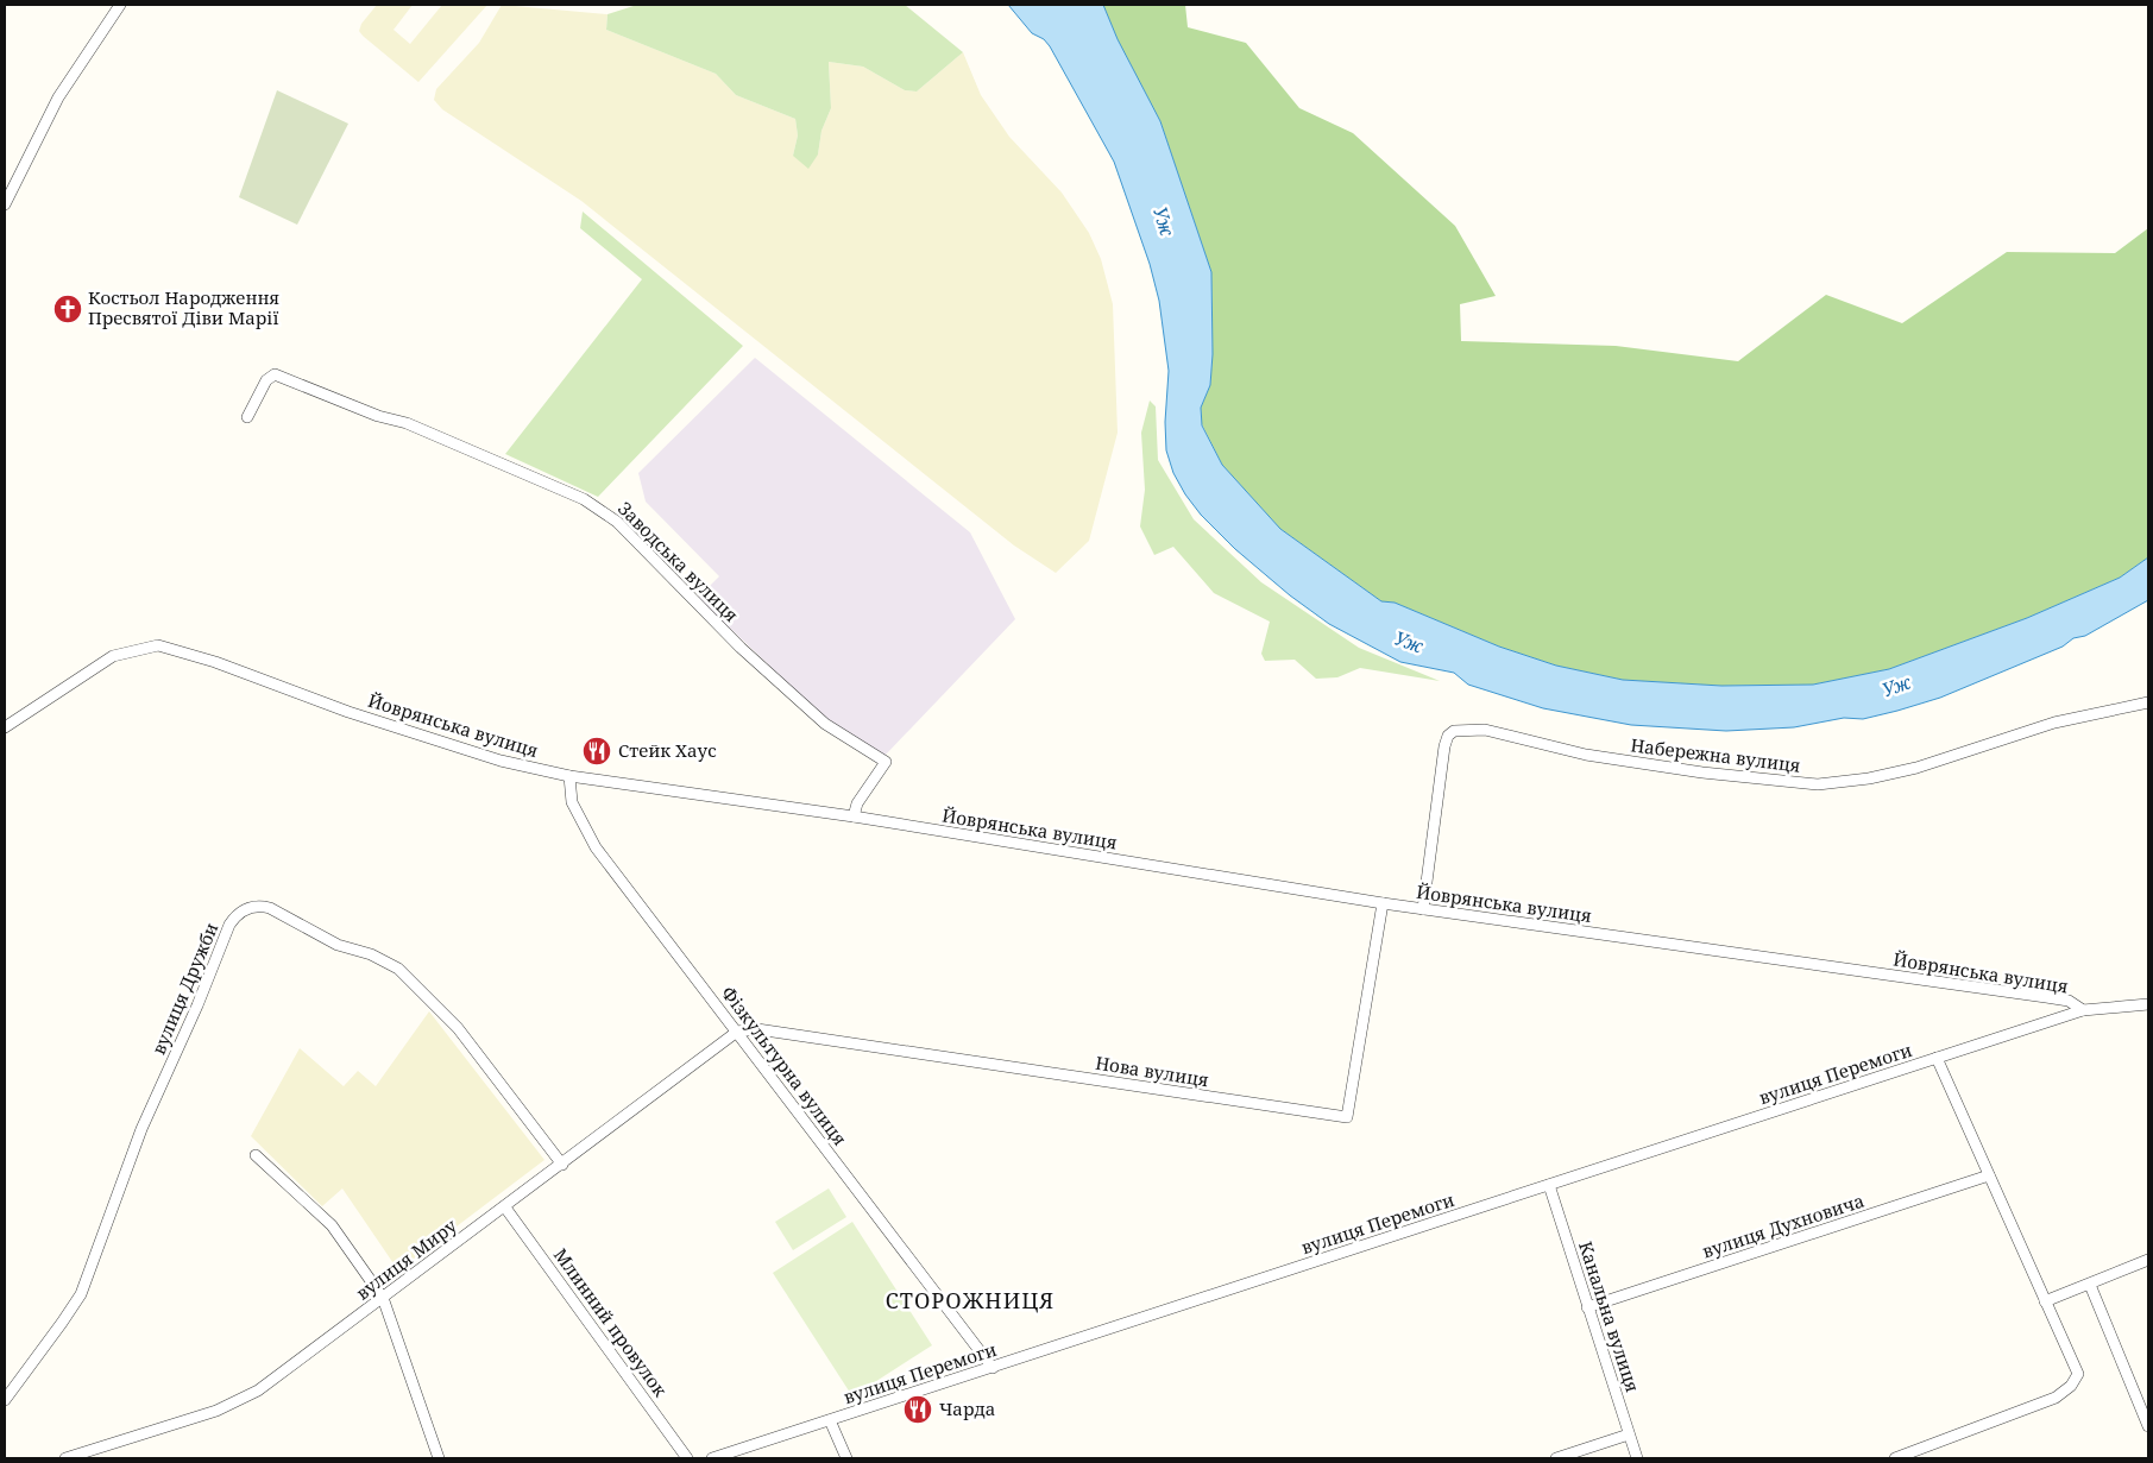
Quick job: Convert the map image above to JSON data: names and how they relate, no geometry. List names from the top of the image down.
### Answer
{
  "streets": {
    "street": [
      "Заводська вулиця",
      "Йоврянська вулиця",
      "Набережна вулиця",
      "вулиця Дружби",
      "Фізкультурна вулиця",
      "Нова вулиця",
      "вулиця Перемоги",
      "вулиця Духновича",
      "вулиця Миру",
      "Канальна вулиця",
      "Млинний провулок"
    ]
  },
  "crossings": [
    ["Заводська вулиця", "Йоврянська вулиця"],
    ["Йоврянська вулиця", "Набережна вулиця"],
    ["Йоврянська вулиця", "Фізкультурна вулиця"],
    ["Йоврянська вулиця", "Нова вулиця"],
    ["Йоврянська вулиця", "вулиця Перемоги"],
    ["вулиця Дружби", "вулиця Миру"],
    ["Фізкультурна вулиця", "Нова вулиця"],
    ["Фізкультурна вулиця", "вулиця Перемоги"],
    ["Фізкультурна вулиця", "вулиця Миру"],
    ["Нова вулиця", "вулиця Миру"],
    ["вулиця Перемоги", "вулиця Духновича"],
    ["вулиця Перемоги", "Канальна вулиця"],
    ["вулиця Духновича", "Канальна вулиця"],
    ["вулиця Миру", "Млинний провулок"]
  ],
  "districts": ["СТОРОЖНИЦЯ"],
  "water": ["Уж"],
  "places": {
    "church": ["Костьол Народження Пресвятої Діви Марії"],
    "restaurant": ["Стейк Хаус", "Чарда"]
  }
}
